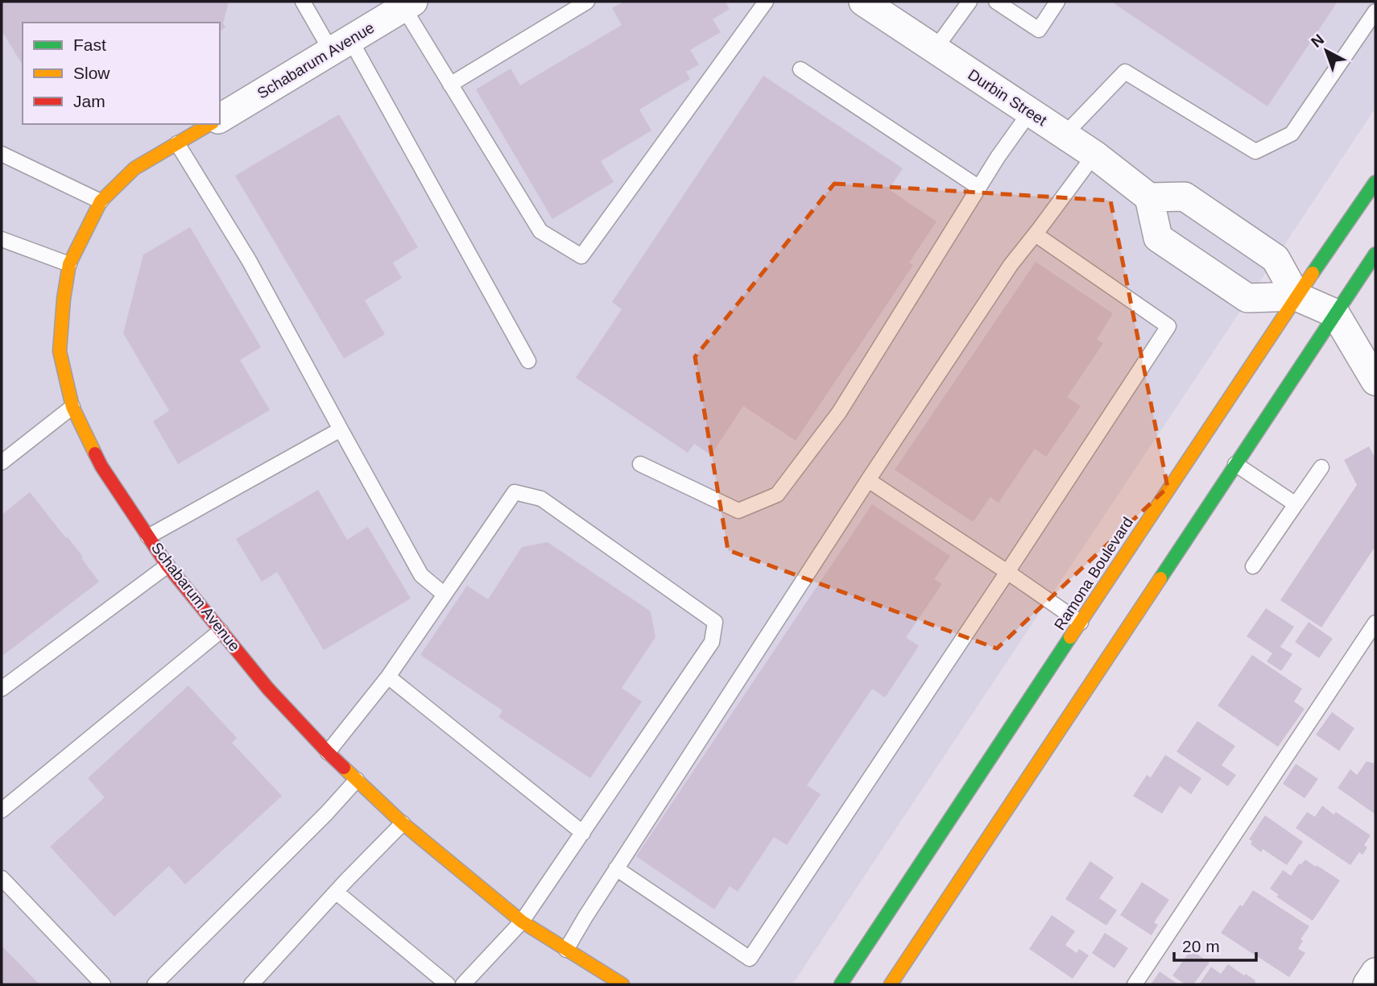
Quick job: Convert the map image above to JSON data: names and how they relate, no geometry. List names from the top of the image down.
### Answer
{
  "streets": {
    "main road": ["Schabarum Avenue", "Ramona Boulevard"],
    "street": ["Durbin Street"]
  },
  "legend": ["Fast", "Slow", "Jam"],
  "scale_bar": "20 m",
  "north": "top left"
}
